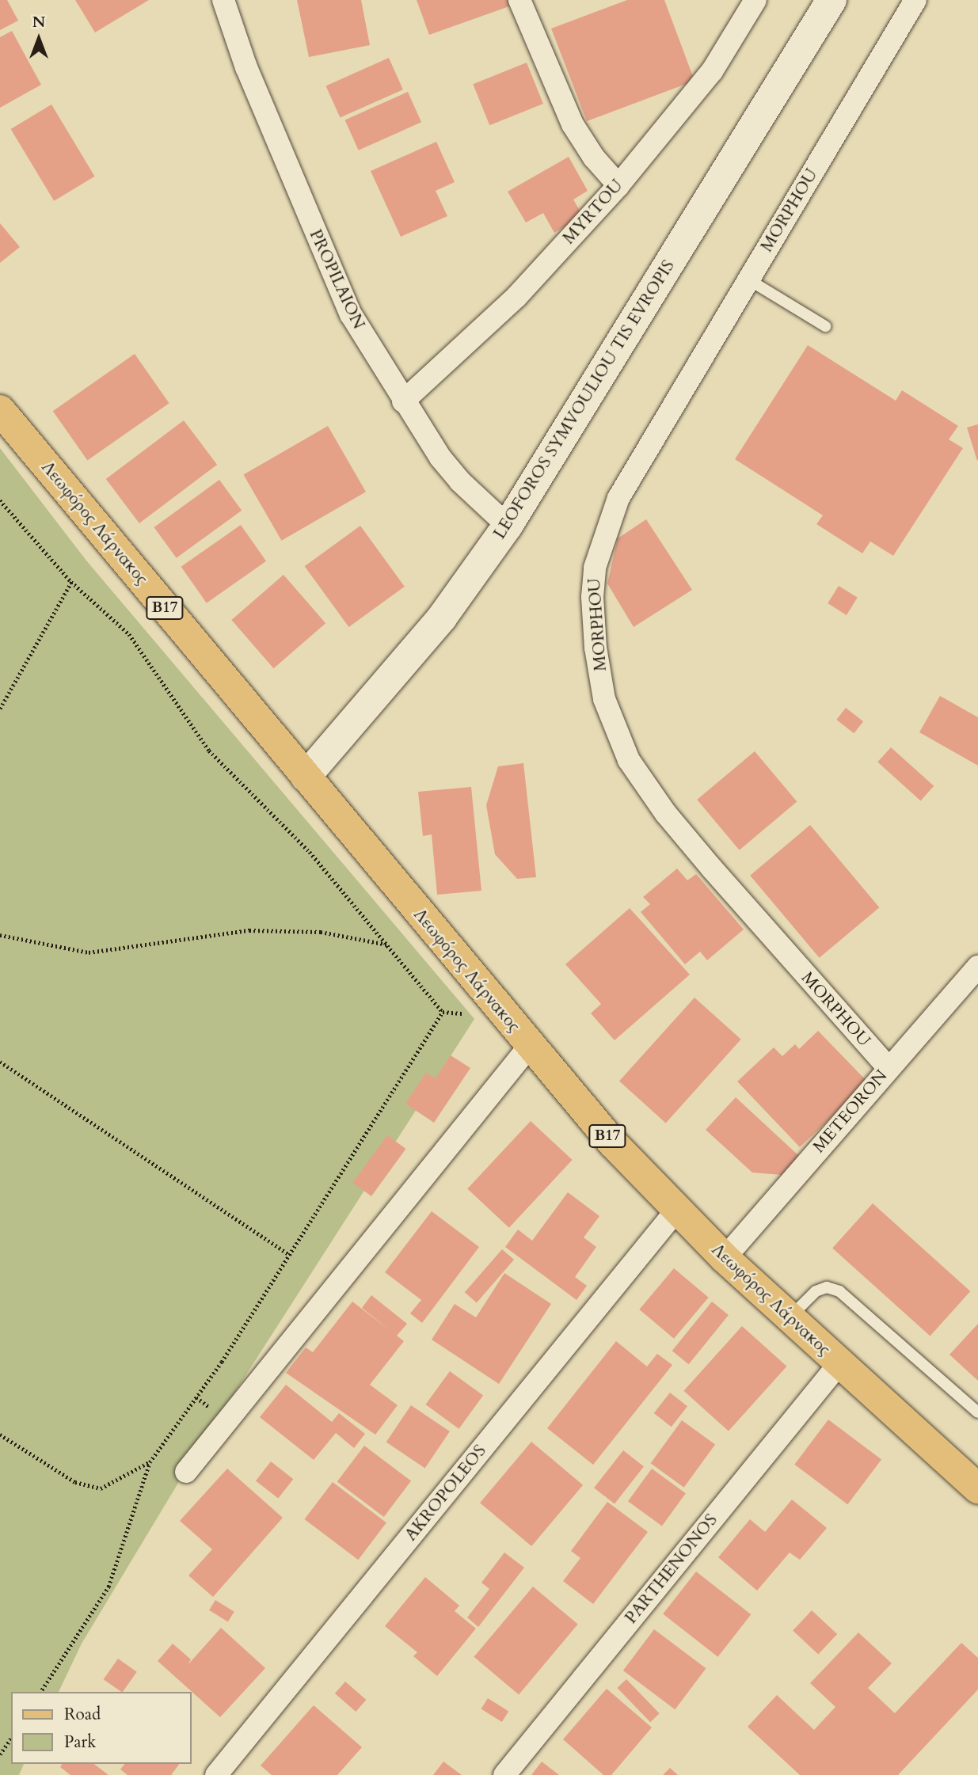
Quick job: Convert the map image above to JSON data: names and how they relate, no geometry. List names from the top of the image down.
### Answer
{
  "streets": {
    "main road": ["Λεωφόρος Λάρνακος", "B17"],
    "street": [
      "MORPHOU",
      "MYRTOU",
      "PROPILAION",
      "LEOFOROS SYMVOULIOU TIS EVROPIS",
      "METEORON",
      "AKROPOLEOS",
      "PARTHENONOS"
    ]
  },
  "crossings": [
    ["MORPHOU", "METEORON"],
    ["MYRTOU", "PROPILAION"],
    ["PROPILAION", "LEOFOROS SYMVOULIOU TIS EVROPIS"],
    ["LEOFOROS SYMVOULIOU TIS EVROPIS", "Λεωφόρος Λάρνακος"],
    ["Λεωφόρος Λάρνακος", "METEORON"],
    ["Λεωφόρος Λάρνακος", "AKROPOLEOS"],
    ["Λεωφόρος Λάρνακος", "PARTHENONOS"]
  ],
  "legend": ["Road", "Park"],
  "north": "top"
}
